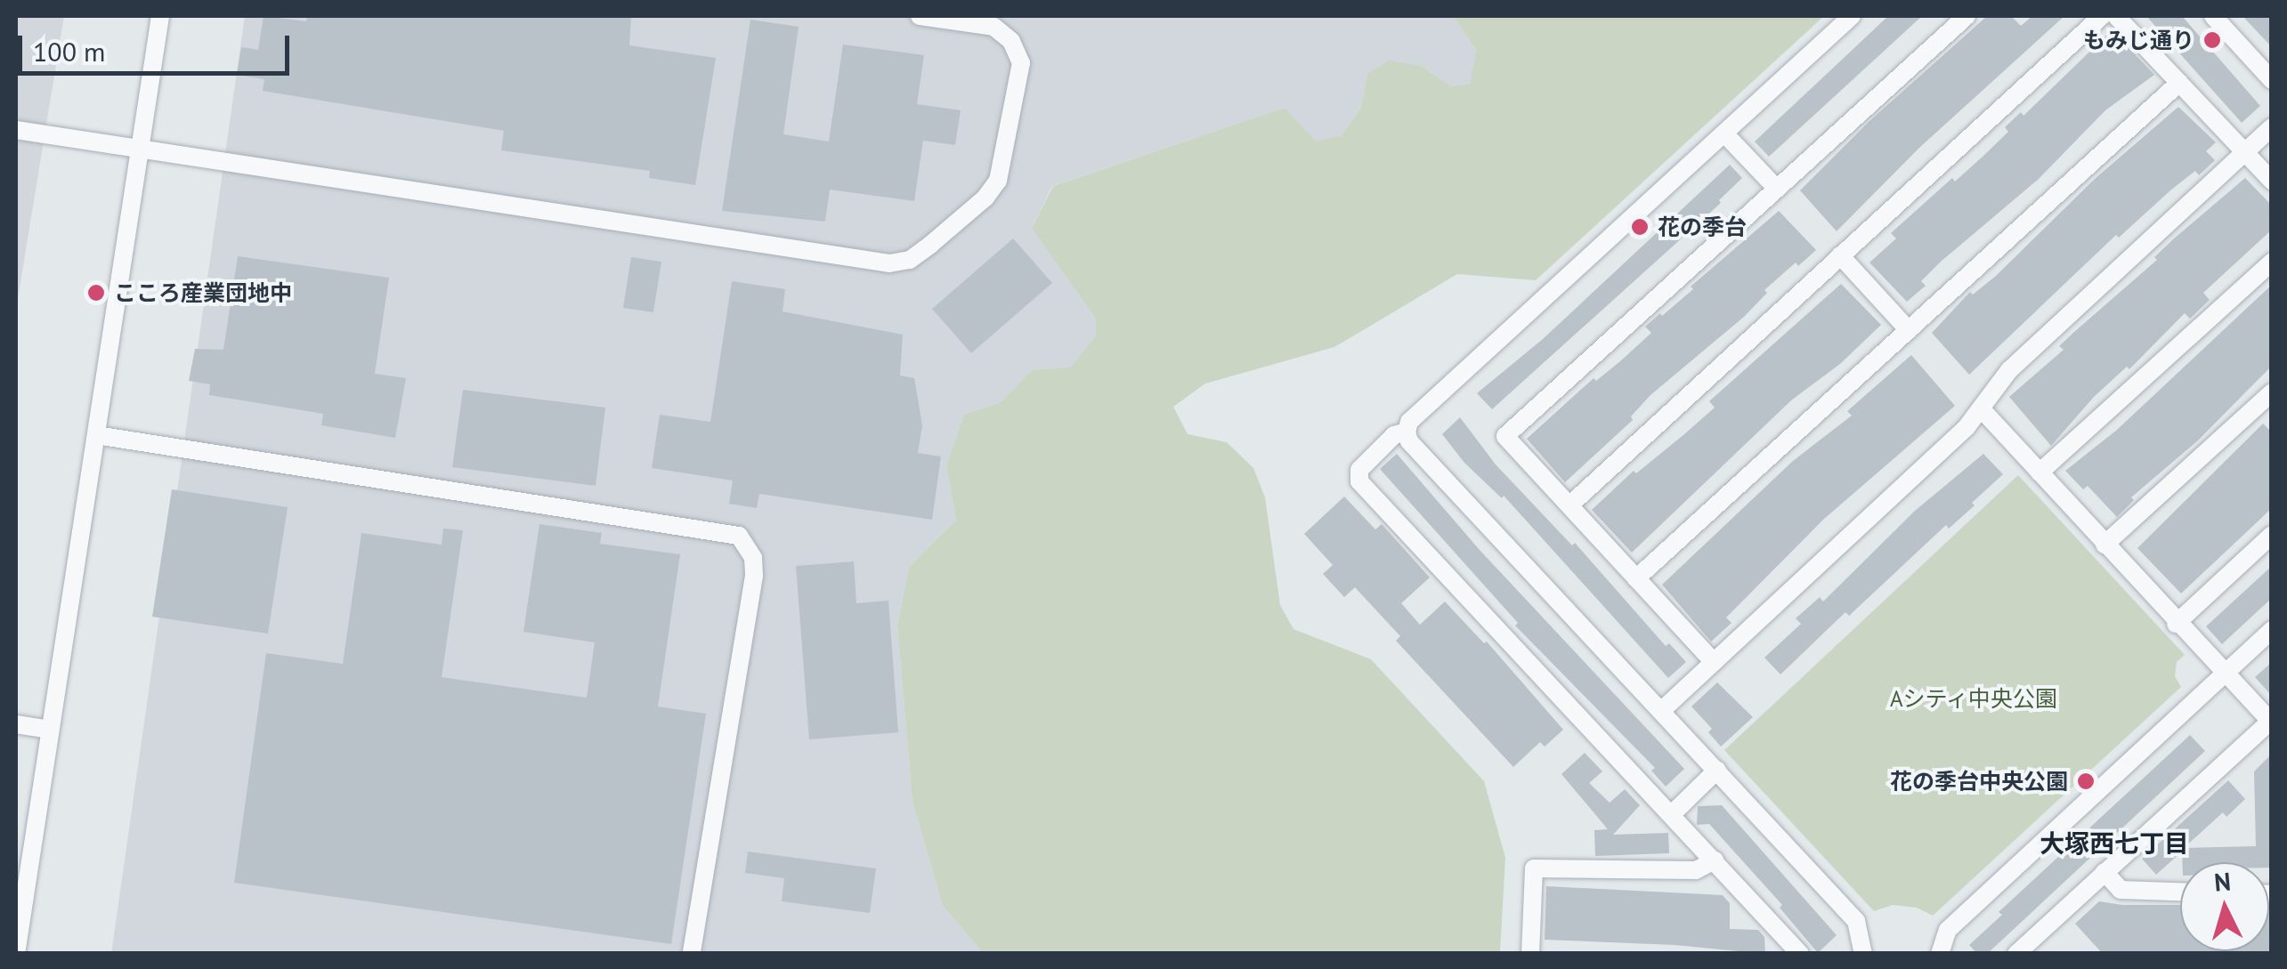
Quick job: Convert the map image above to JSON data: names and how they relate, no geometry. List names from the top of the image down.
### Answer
{
  "districts": ["大塚西七丁目"],
  "parks": ["Aシティ中央公園"],
  "places": [
    "もみじ通り",
    "花の季台",
    "こころ産業団地中",
    "花の季台中央公園"
  ],
  "scale_bar": "100 m",
  "north": "top"
}
